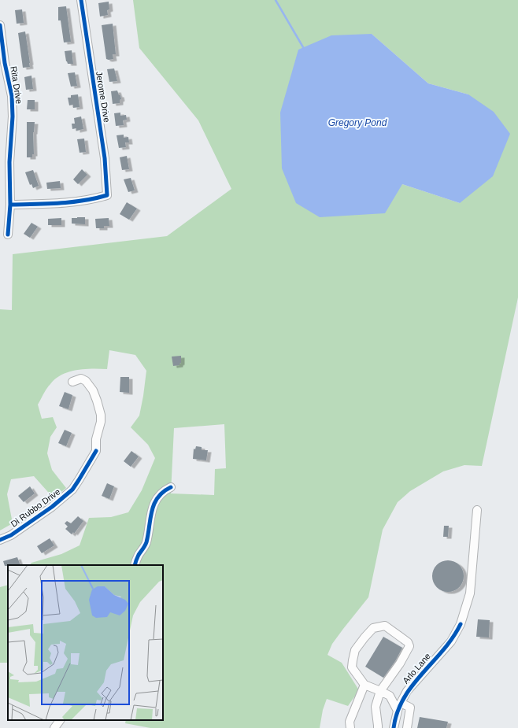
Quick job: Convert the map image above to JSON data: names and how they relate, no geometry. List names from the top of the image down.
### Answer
{
  "streets": {
    "street": [
      "Rita Drive",
      "Jerome Drive",
      "Di Rubbo Drive",
      "Arlo Lane"
    ]
  },
  "crossings": [
    ["Rita Drive", "Jerome Drive"]
  ],
  "water": ["Gregory Pond"]
}
